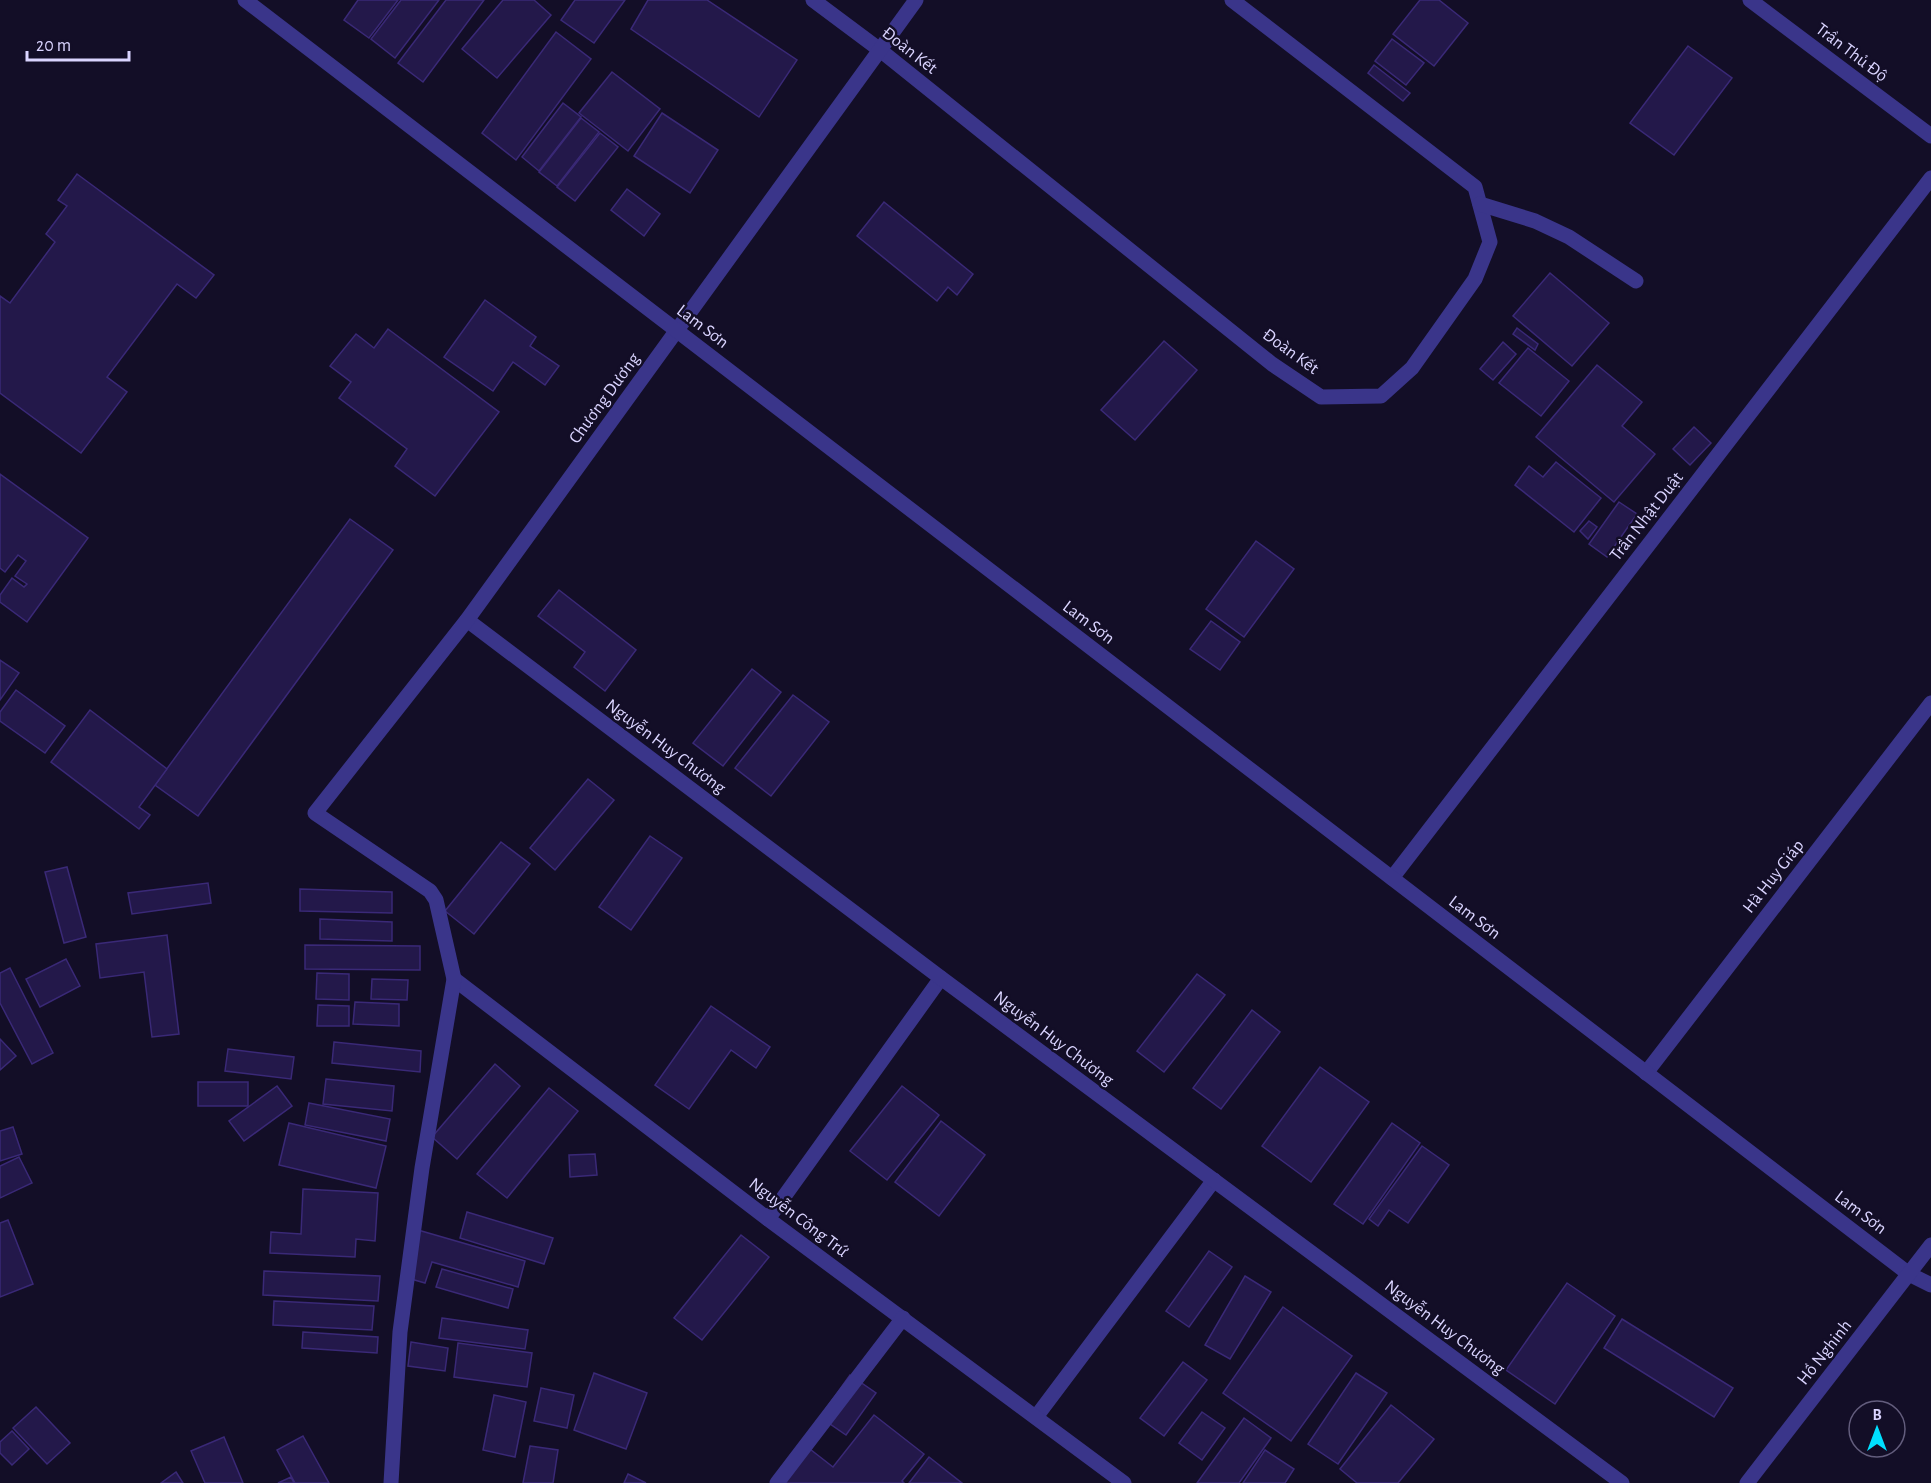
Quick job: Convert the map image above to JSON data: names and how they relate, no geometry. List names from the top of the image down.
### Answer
{
  "streets": {
    "street": [
      "Đoàn Kết",
      "Trần Thủ Độ",
      "Lam Sơn",
      "Chương Dương",
      "Trần Nhật Duật",
      "Nguyễn Huy Chương",
      "Hà Huy Giáp",
      "Nguyễn Công Trứ",
      "Hồ Nghinh"
    ]
  },
  "crossings": [
    ["Đoàn Kết", "Chương Dương"],
    ["Lam Sơn", "Chương Dương"],
    ["Lam Sơn", "Trần Nhật Duật"],
    ["Lam Sơn", "Hà Huy Giáp"],
    ["Lam Sơn", "Hồ Nghinh"],
    ["Chương Dương", "Nguyễn Huy Chương"],
    ["Chương Dương", "Nguyễn Công Trứ"]
  ],
  "scale_bar": "20 m",
  "north": "top"
}
